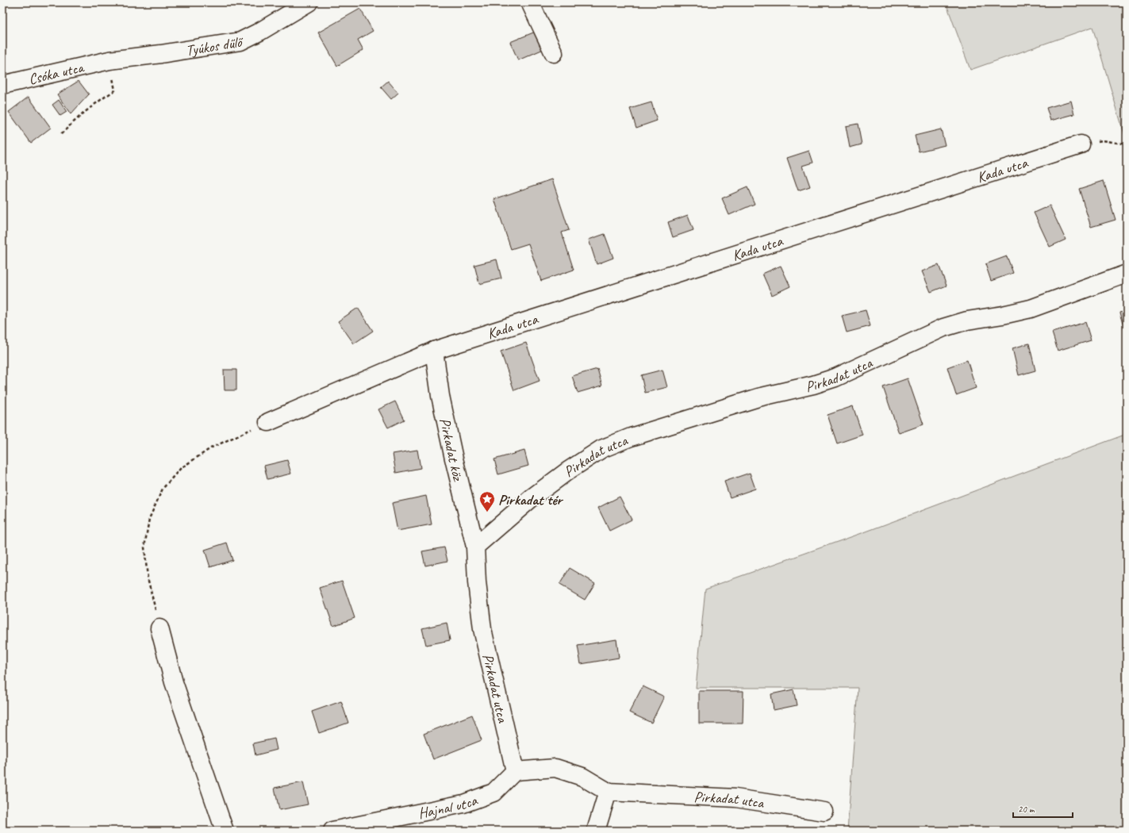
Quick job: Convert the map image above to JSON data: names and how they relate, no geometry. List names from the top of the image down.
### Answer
{
  "streets": {
    "street": [
      "Tyúkos dűlő",
      "Csóka utca",
      "Kada utca",
      "Pirkadat utca",
      "Pirkadat köz",
      "Hajnal utca"
    ]
  },
  "crossings": [
    ["Tyúkos dűlő", "Csóka utca"],
    ["Kada utca", "Pirkadat köz"],
    ["Pirkadat utca", "Pirkadat köz"],
    ["Pirkadat utca", "Hajnal utca"]
  ],
  "places": {
    "place": ["Pirkadat tér"]
  },
  "scale_bar": "20 m"
}
